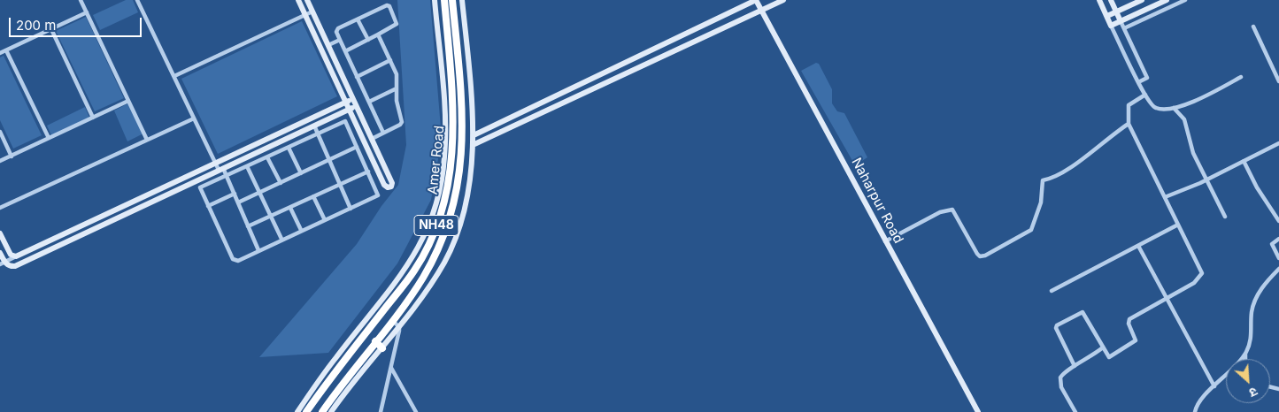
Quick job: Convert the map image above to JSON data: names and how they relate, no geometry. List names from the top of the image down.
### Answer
{
  "streets": {
    "highway": ["Amer Road", "NH48"],
    "street": ["Naharpur Road"]
  },
  "scale_bar": "200 m",
  "north": "bottom right"
}
